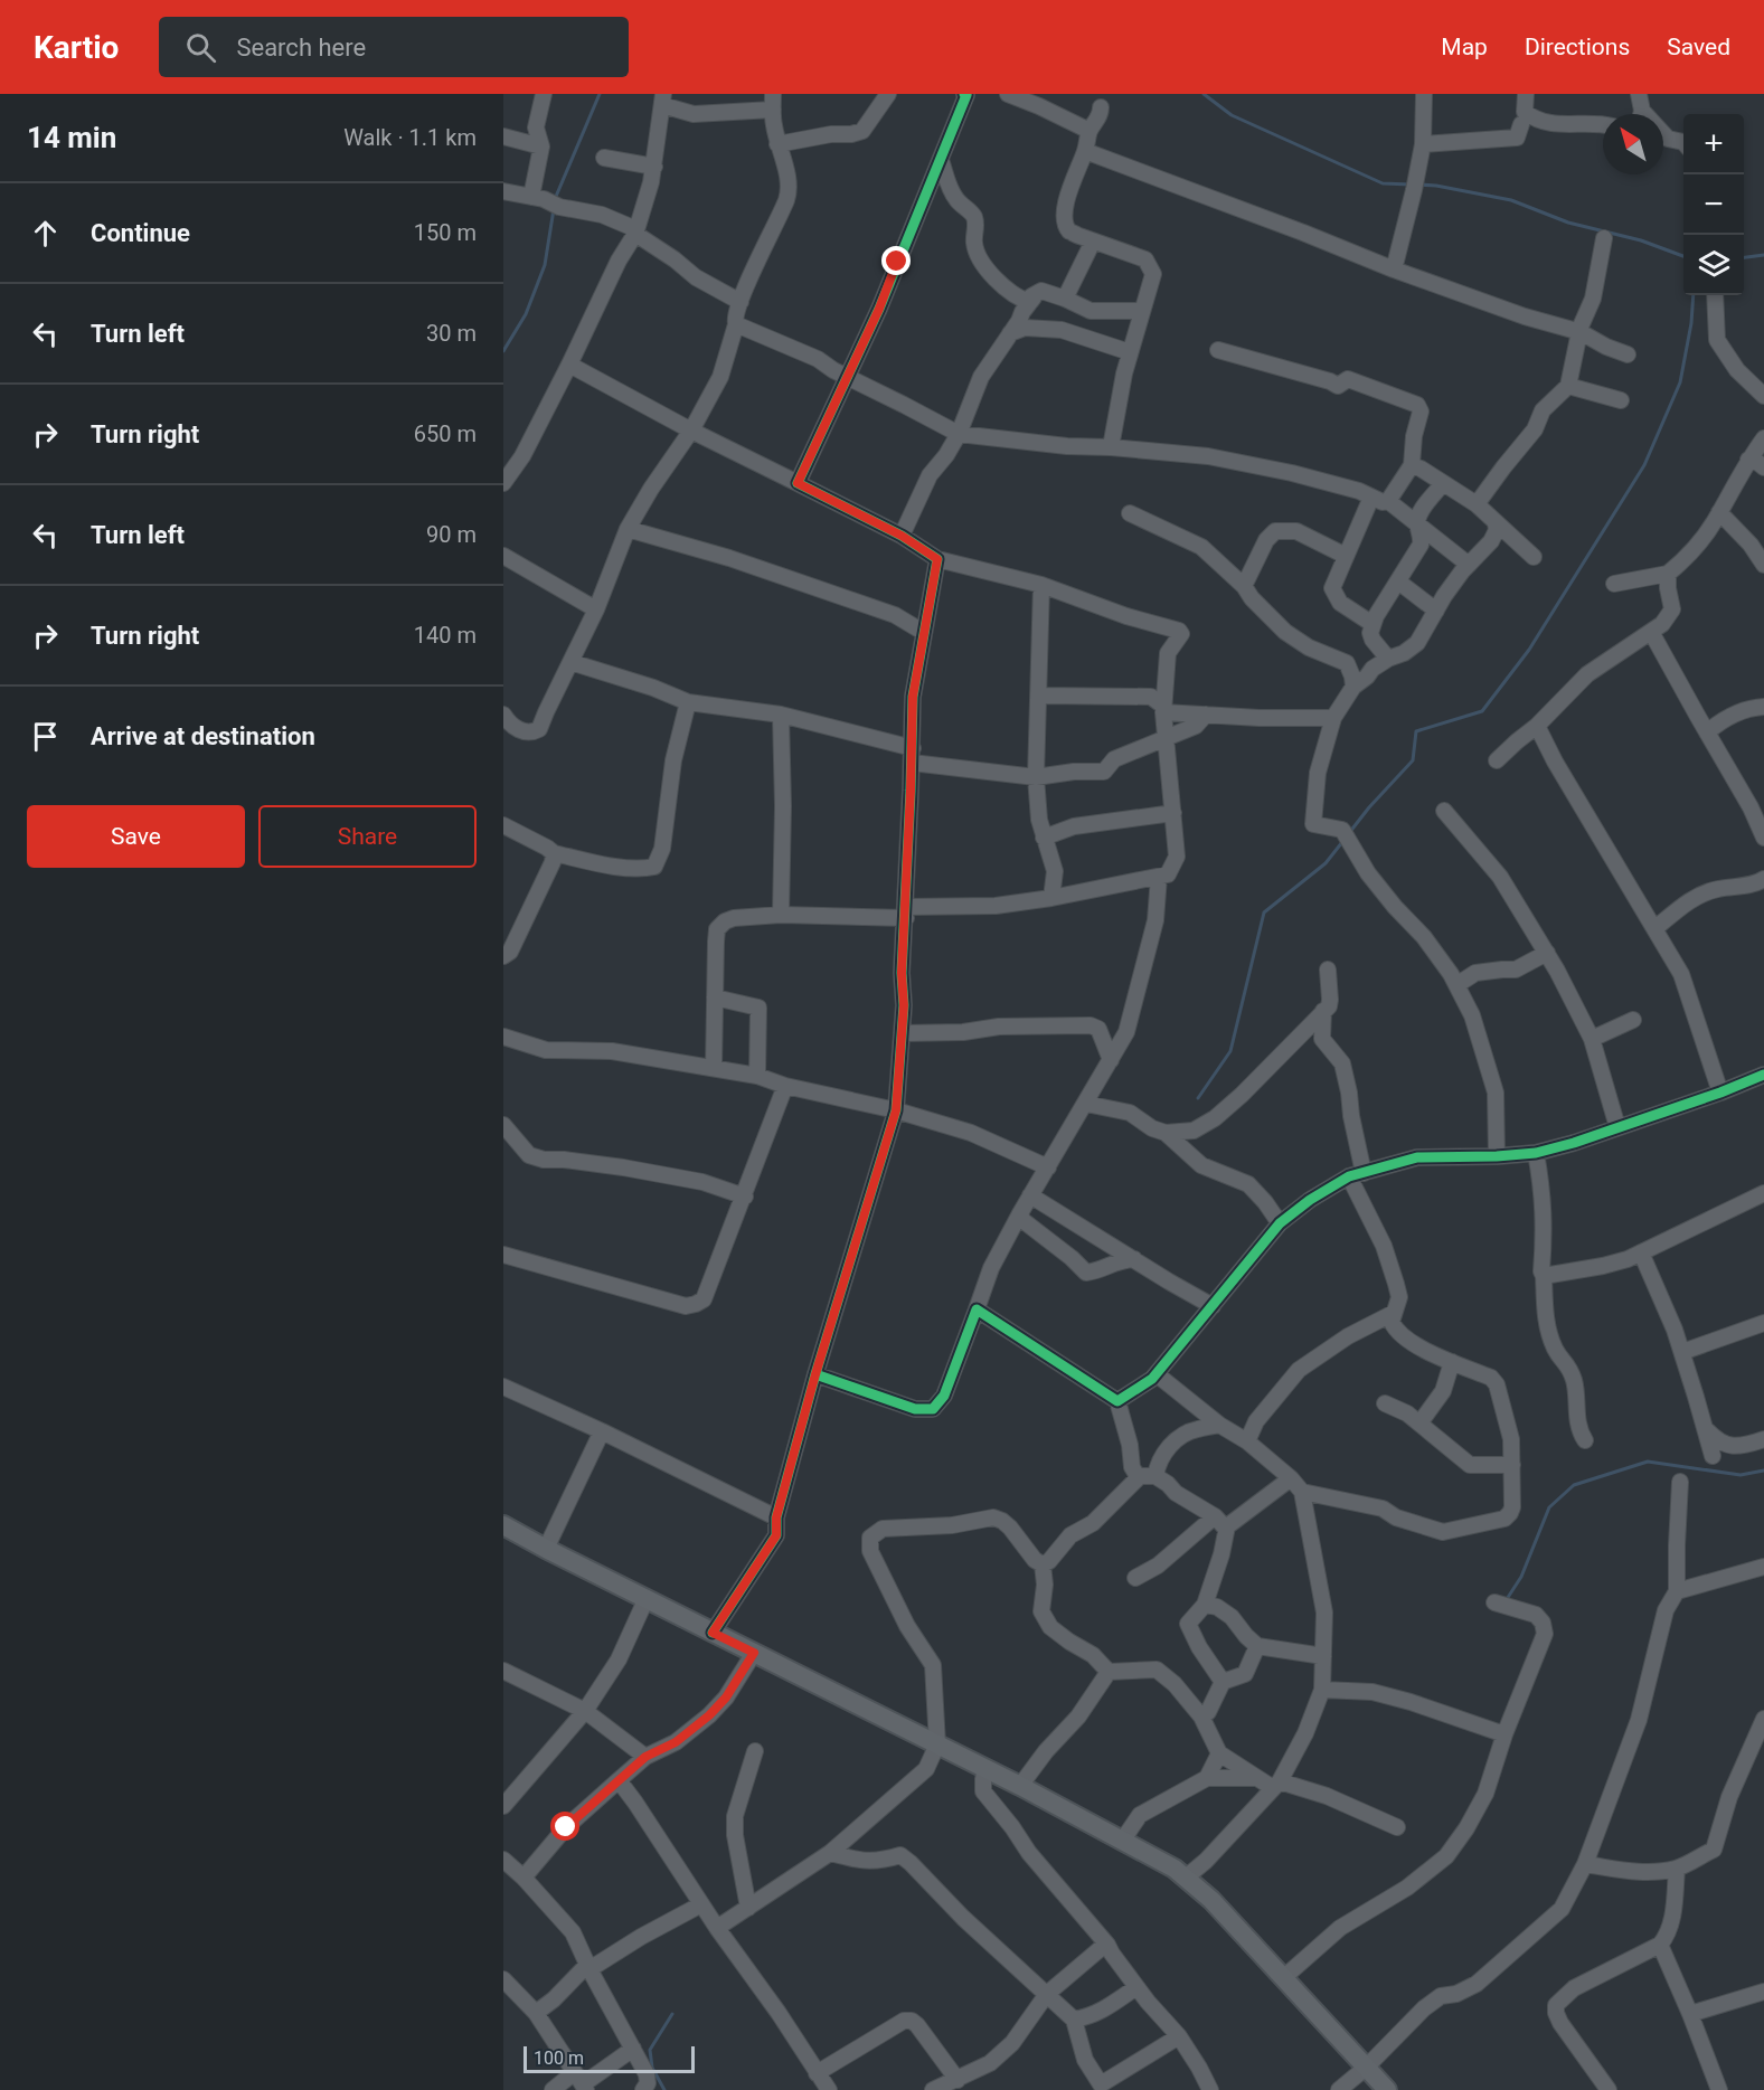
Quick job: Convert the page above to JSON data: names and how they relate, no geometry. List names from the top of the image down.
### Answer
{
  "scale_bar": "100 m",
  "north": "top left",
  "page": {
    "header": "Kartio",
    "search": "Search here",
    "nav": ["Map", "Directions", "Saved"],
    "heading": ["14 min", "Walk · 1.1 km"],
    "map_buttons": ["+", "−"],
    "list": [
      ["Continue", "150 m"],
      ["Turn left", "30 m"],
      ["Turn right", "650 m"],
      ["Turn left", "90 m"],
      ["Turn right", "140 m"],
      "Arrive at destination"
    ],
    "buttons": ["Save", "Share"],
    "scale": "100 m"
  }
}
